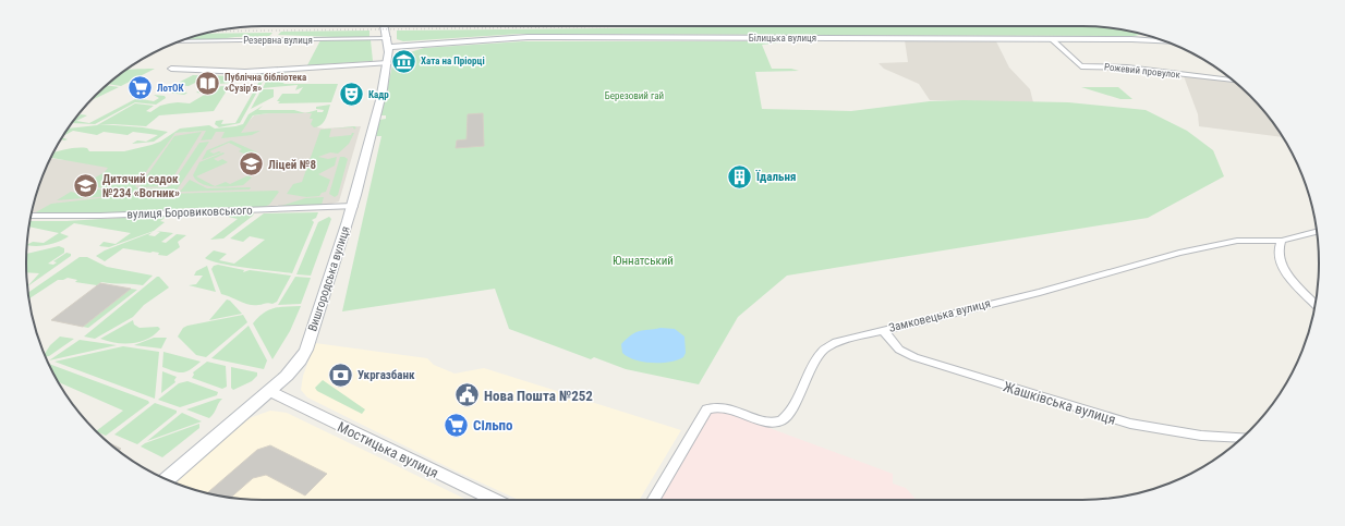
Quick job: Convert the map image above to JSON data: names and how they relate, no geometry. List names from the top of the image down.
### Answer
{
  "streets": {
    "main road": ["Білицька вулиця", "Вишгородська вулиця"],
    "street": [
      "Резервна вулиця",
      "Рожевий провулок",
      "вулиця Боровиковського",
      "Замковецька вулиця",
      "Жашківська вулиця",
      "Мостицька вулиця"
    ]
  },
  "crossings": [
    ["Білицька вулиця", "Рожевий провулок"],
    ["Білицька вулиця", "Вишгородська вулиця"],
    ["Резервна вулиця", "Вишгородська вулиця"],
    ["вулиця Боровиковського", "Вишгородська вулиця"],
    ["Вишгородська вулиця", "Мостицька вулиця"],
    ["Замковецька вулиця", "Жашківська вулиця"]
  ],
  "parks": ["Березовий гай", "Юннатський"],
  "places": {
    "museum": ["Хата на Пріорці"],
    "library": ["Публічна бібліотека «Сузір’я»"],
    "supermarket": ["ЛотОК", "Сільпо"],
    "theatre": ["Кадр"],
    "school or university": ["Ліцей №8", "Дитячий садок №234 «Вогник»"],
    "building": ["Їдальня"],
    "bank": ["Укргазбанк"],
    "public building": ["Нова Пошта №252"]
  }
}
